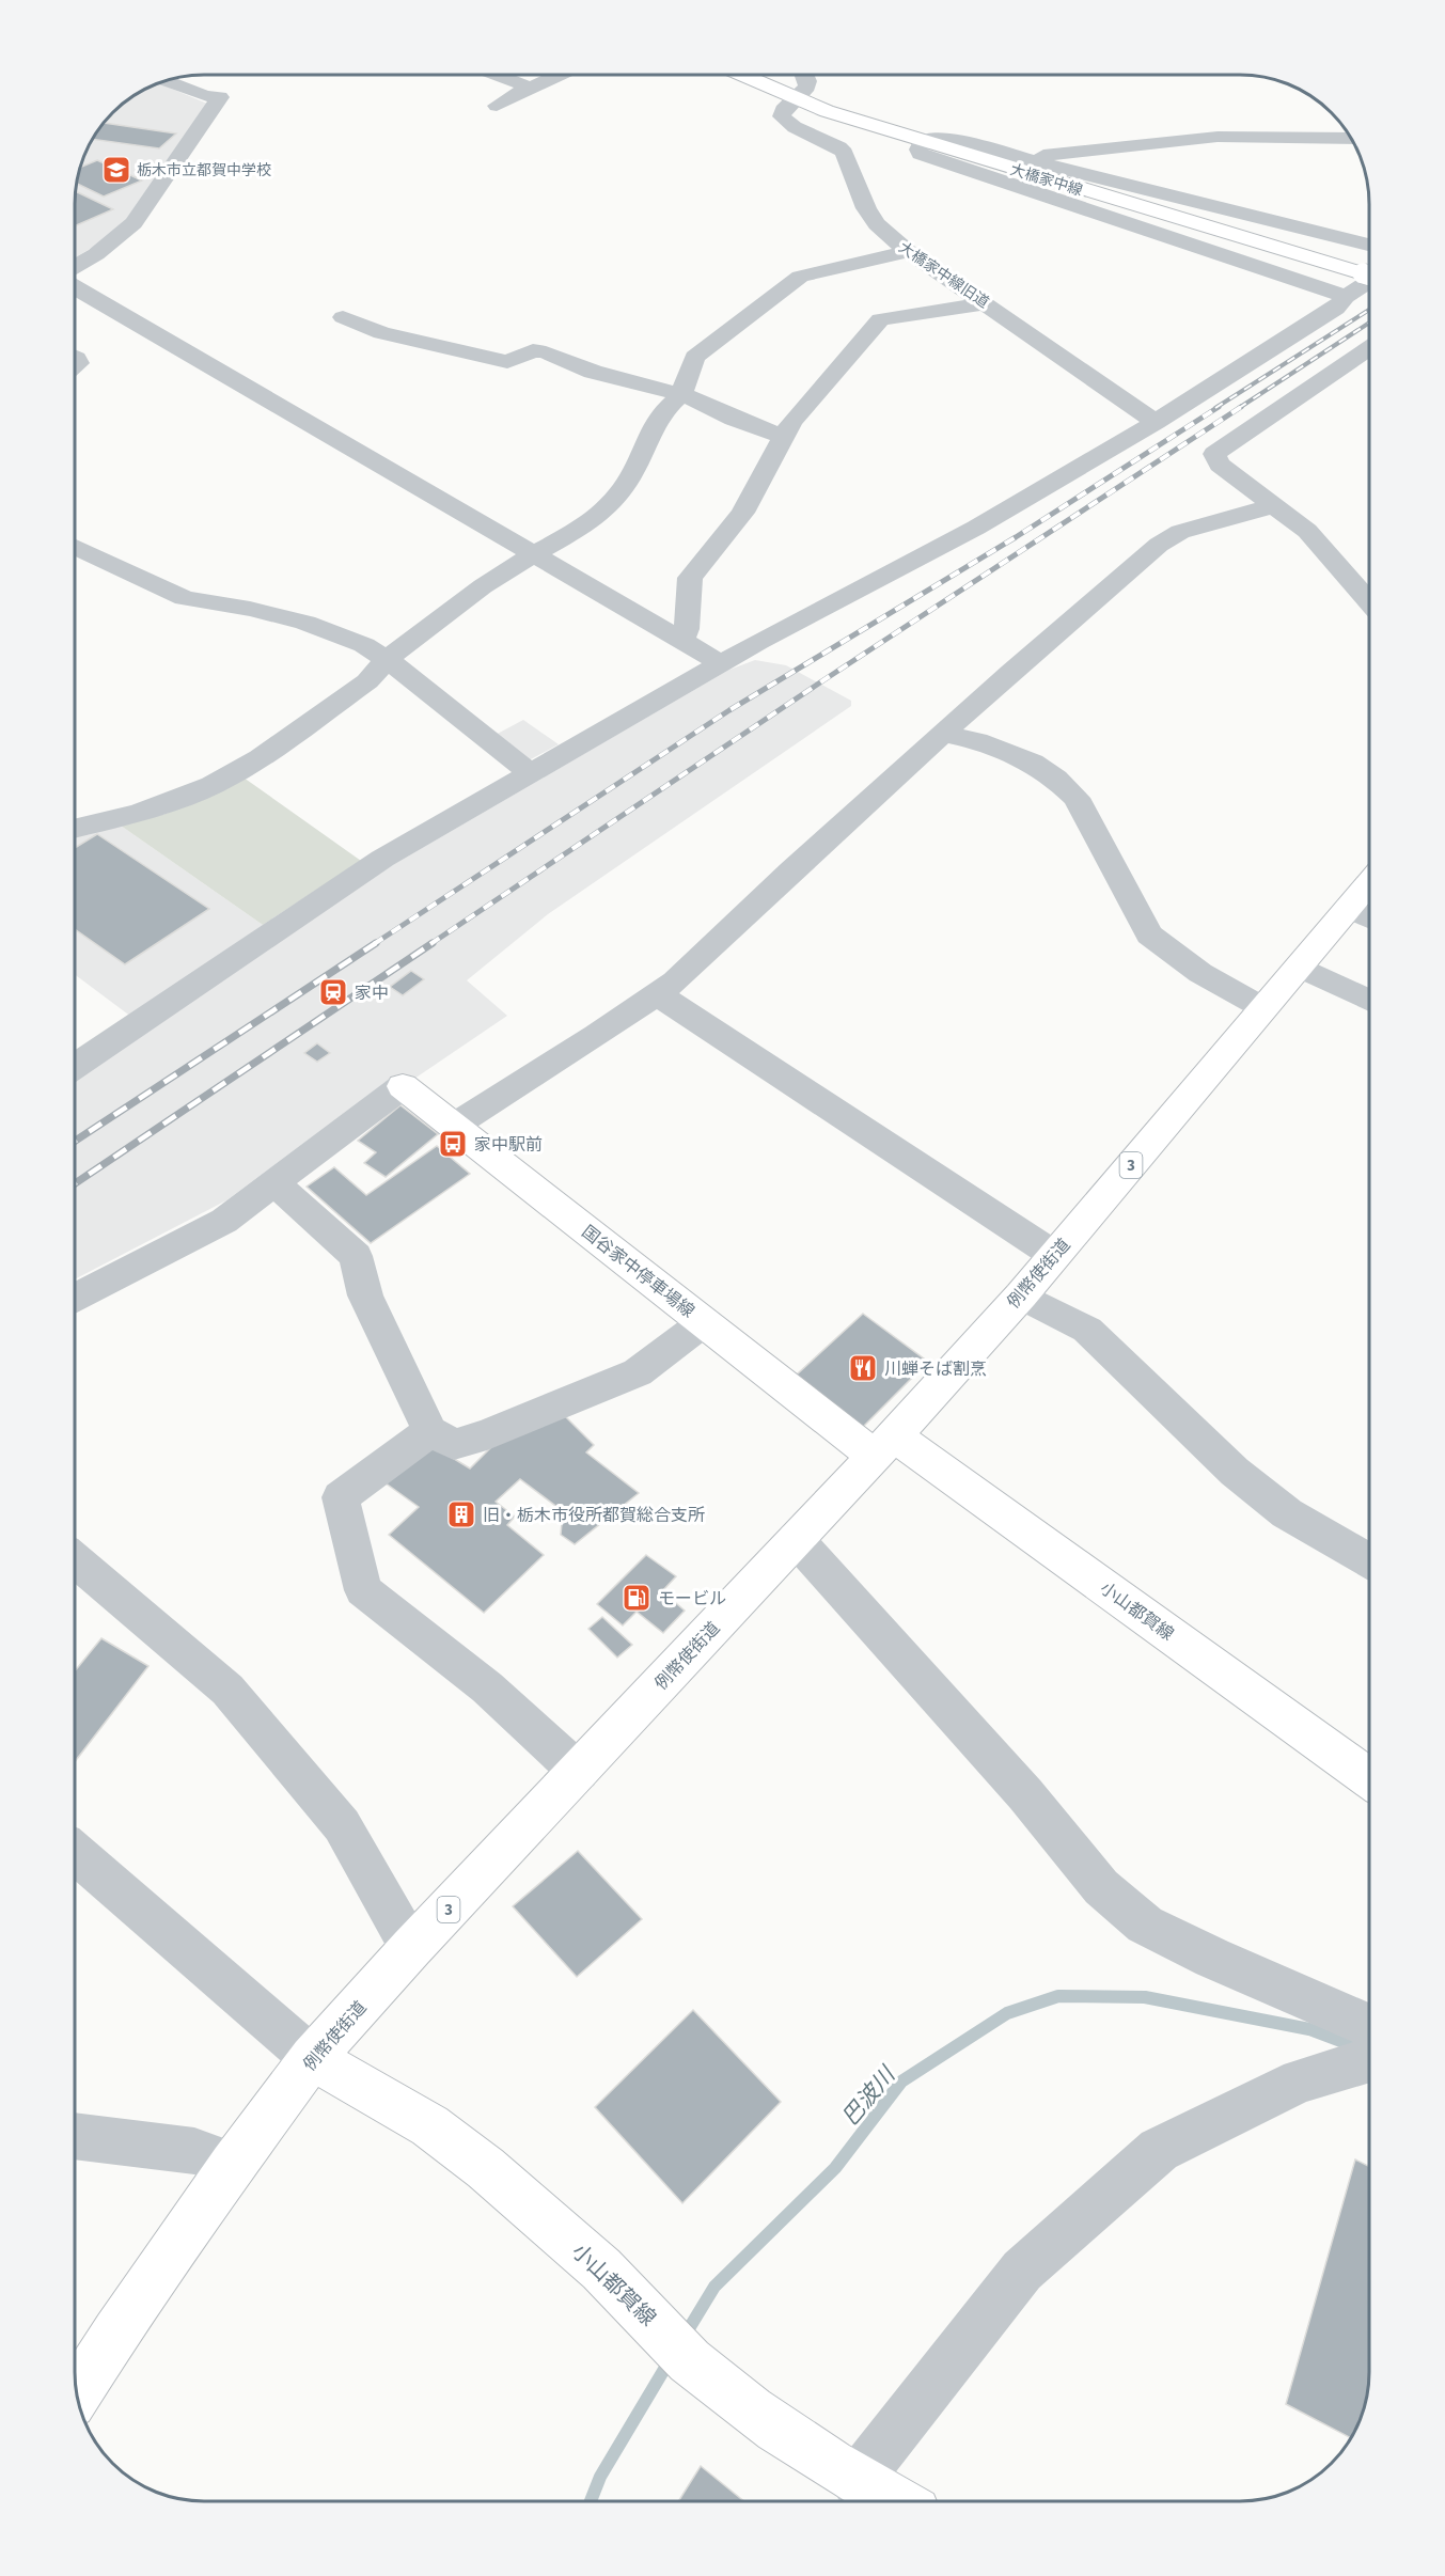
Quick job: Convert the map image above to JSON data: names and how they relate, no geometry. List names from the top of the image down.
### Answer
{
  "streets": {
    "main road": [
      "大橋家中線",
      "3",
      "国谷家中停車場線",
      "例幣使街道",
      "小山都賀線"
    ],
    "street": ["大橋家中線旧道"]
  },
  "crossings": [
    ["大橋家中線", "大橋家中線旧道"],
    ["国谷家中停車場線", "例幣使街道"],
    ["国谷家中停車場線", "小山都賀線"],
    ["例幣使街道", "小山都賀線"]
  ],
  "water": ["巴波川"],
  "places": {
    "school or university": ["栃木市立都賀中学校"],
    "station": ["家中"],
    "bus stop": ["家中駅前"],
    "restaurant": ["川蝉そば割烹"],
    "building": ["旧・栃木市役所都賀総合支所"],
    "fuel station": ["モービル"]
  }
}
